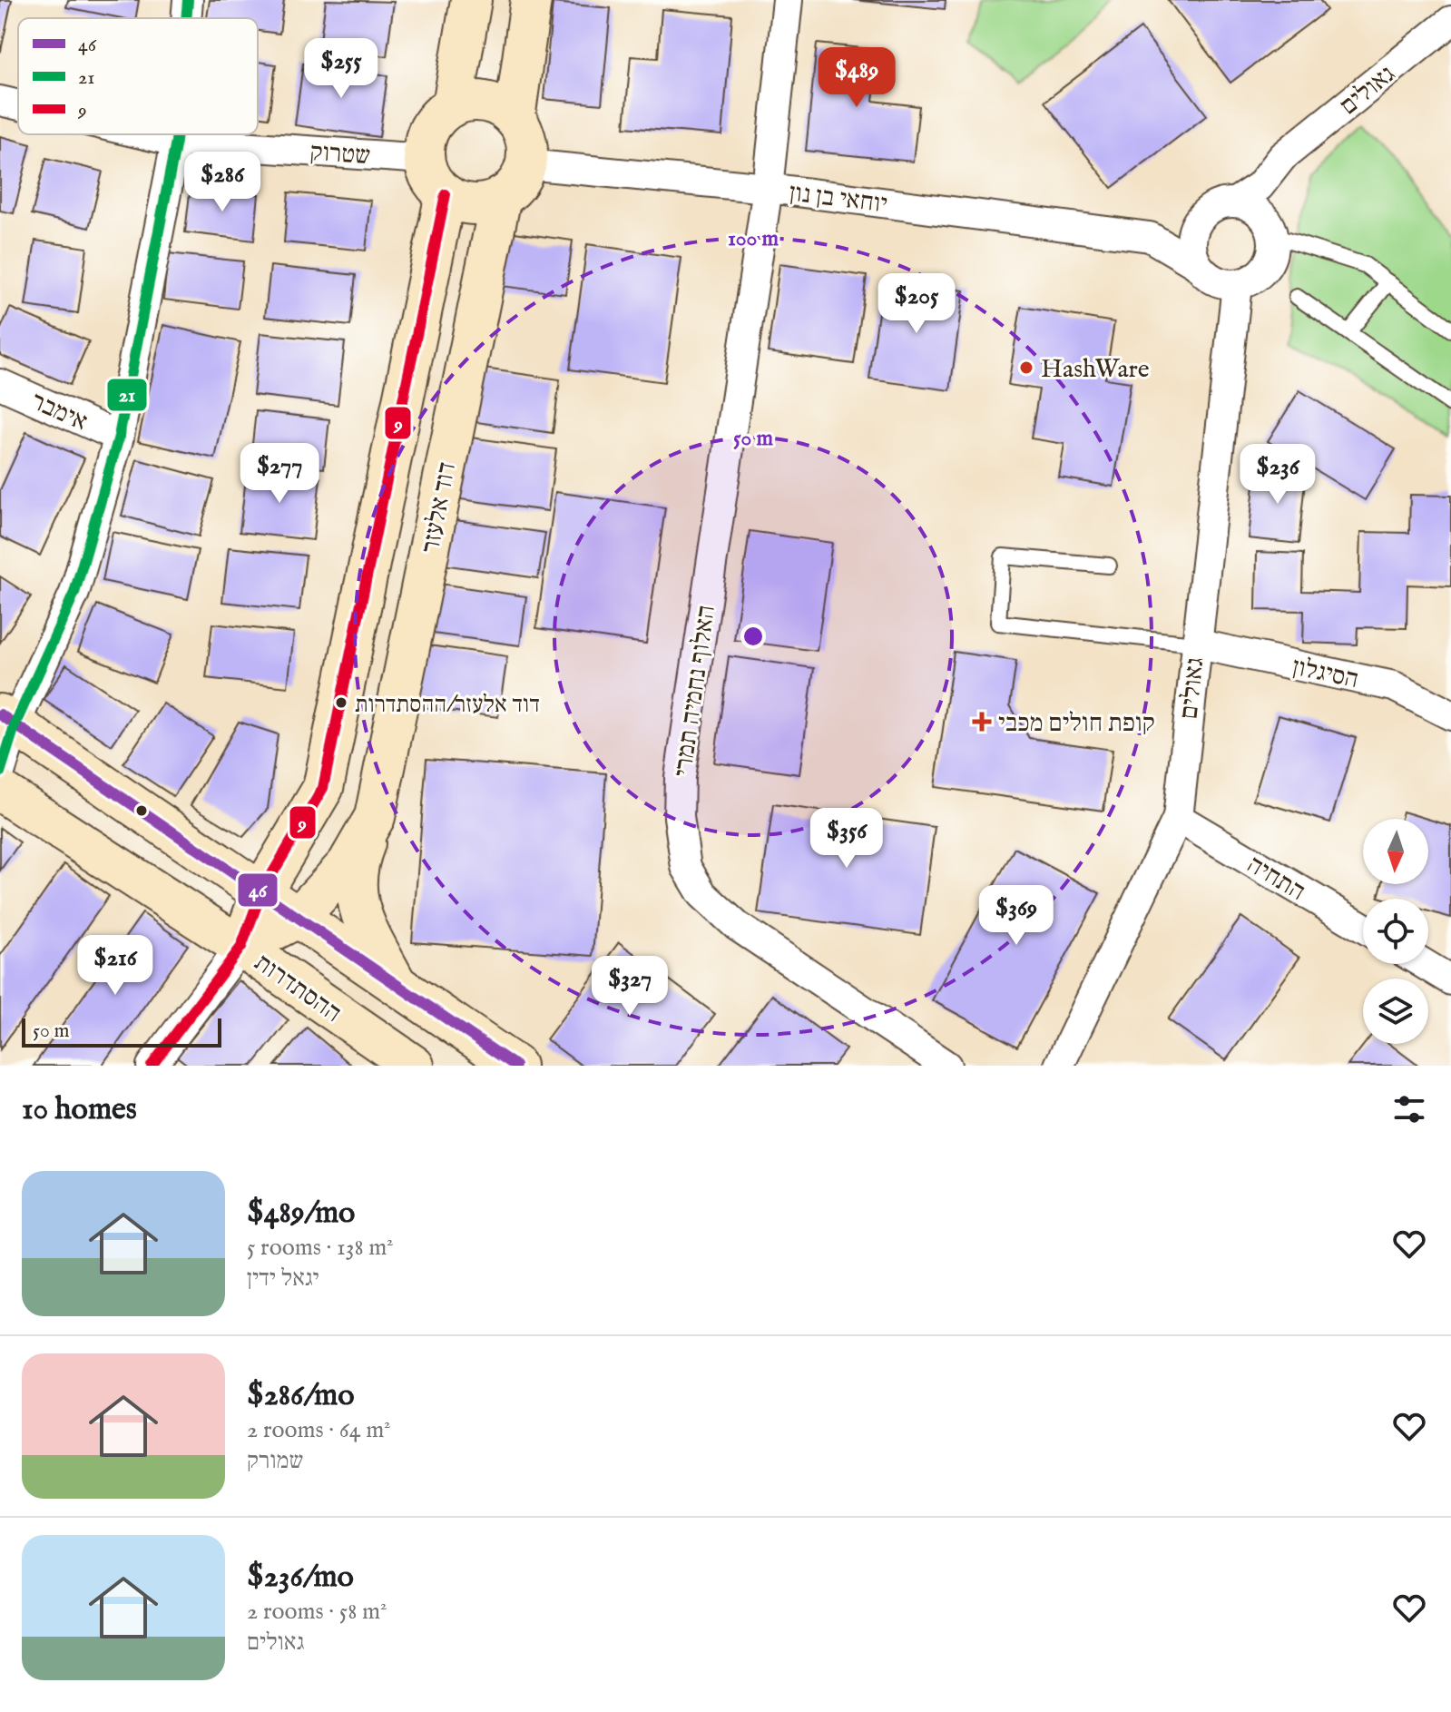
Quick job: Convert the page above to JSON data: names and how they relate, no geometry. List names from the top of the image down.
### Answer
{
  "streets": {
    "street": [
      "גאולים",
      "שטרוק",
      "יוחאי בן נון",
      "אימבר",
      "דוד אלעזר",
      "הסיגלון",
      "האלוף נחמיה תמרי",
      "התחיה",
      "ההסתדרות"
    ]
  },
  "crossings": [
    ["גאולים", "יוחאי בן נון"],
    ["גאולים", "הסיגלון"],
    ["גאולים", "התחיה"],
    ["שטרוק", "יוחאי בן נון"],
    ["שטרוק", "דוד אלעזר"],
    ["יוחאי בן נון", "דוד אלעזר"],
    ["יוחאי בן נון", "האלוף נחמיה תמרי"],
    ["דוד אלעזר", "ההסתדרות"]
  ],
  "places": {
    "other": ["HashWare", "דוד אלעזר/ההסתדרות"],
    "health": ["קופת חולים מכבי"]
  },
  "lines": ["transit line 21", "transit line 9", "transit line 46"],
  "legend": ["46", "21", "9"],
  "scale_bar": "50 m",
  "north": "bottom",
  "page": {
    "price": [
      "$255",
      "$489",
      "$286",
      "$205",
      "$277",
      "$236",
      "$356",
      "$369",
      "$216",
      "$327"
    ],
    "scale": "50 m",
    "heading": "10 homes",
    "list": [
      {
        "name": "$489/mo",
        "note": "5 rooms · 138 m² · יגאל ידין"
      },
      {
        "name": "$286/mo",
        "note": "2 rooms · 64 m² · שמורק"
      },
      {
        "name": "$236/mo",
        "note": "2 rooms · 58 m² · גאולים"
      }
    ]
  },
  "rings": ["100 m", "50 m"]
}
